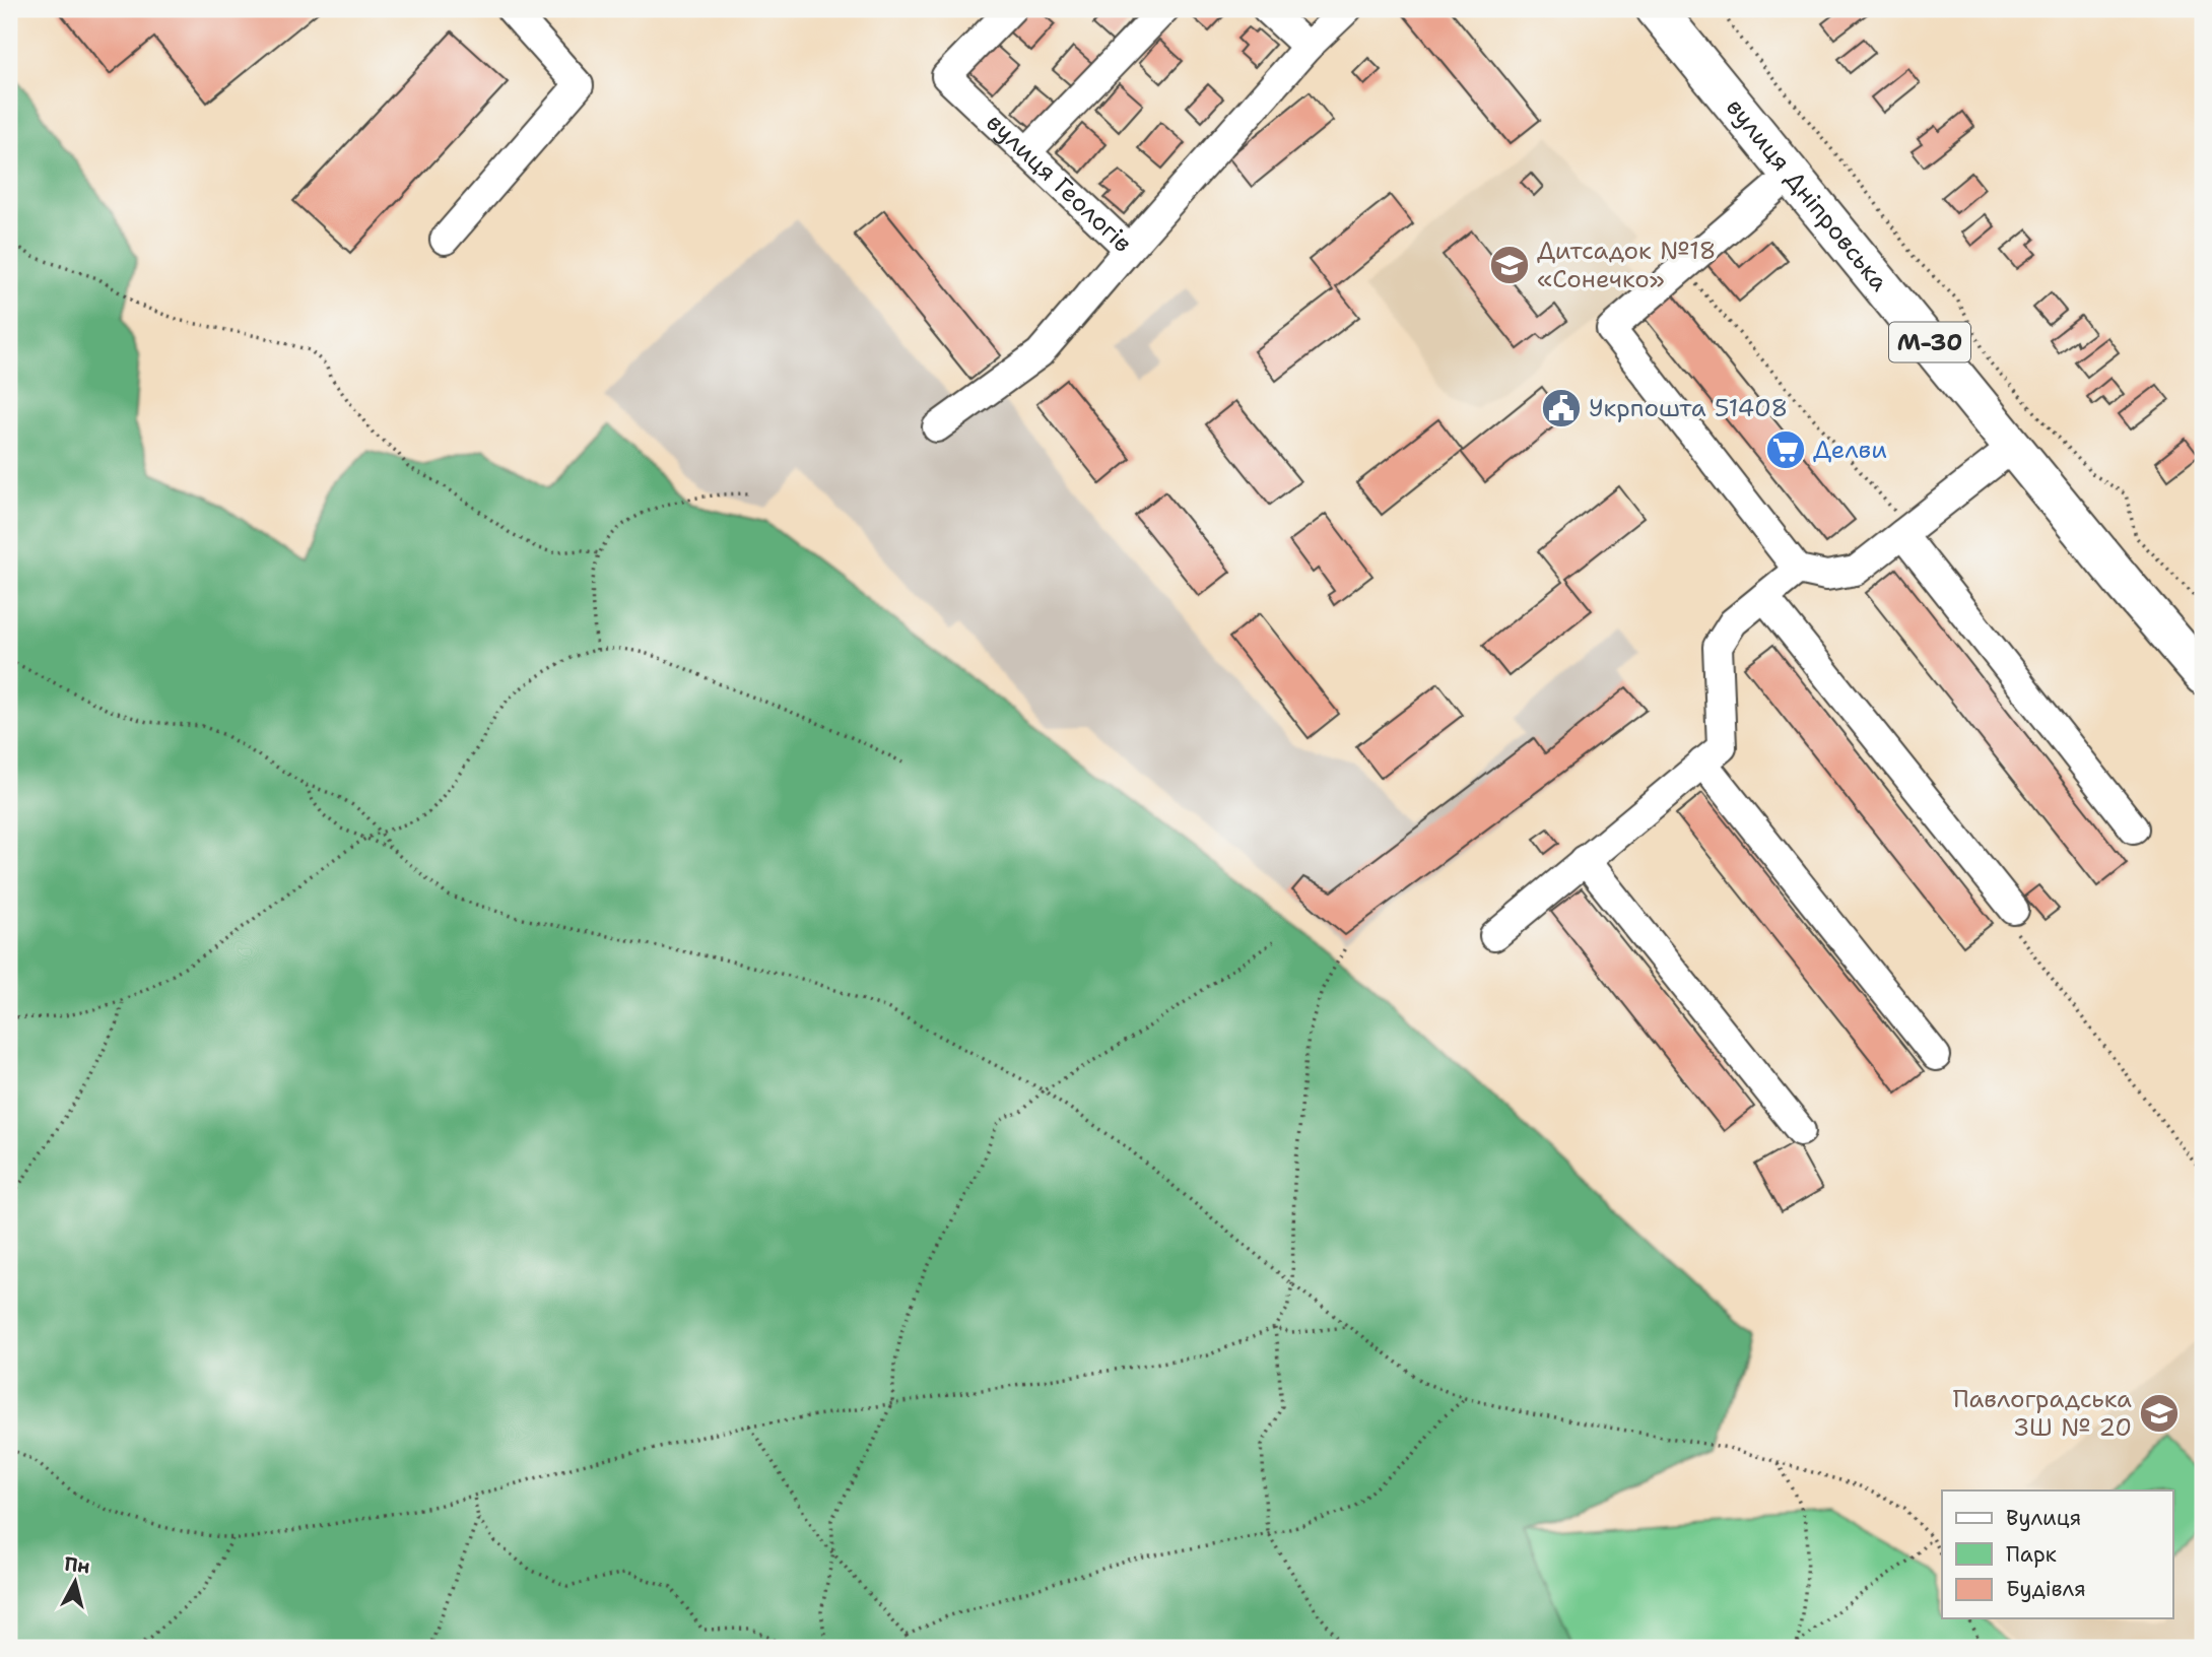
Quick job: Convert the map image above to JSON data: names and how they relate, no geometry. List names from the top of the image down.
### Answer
{
  "streets": {
    "highway": ["вулиця Дніпровська", "М-30"],
    "street": ["вулиця Геологів"]
  },
  "places": {
    "school or university": ["Дитсадок №18 «Сонечко»", "Павлоградська ЗШ № 20"],
    "public building": ["Укрпошта 51408"],
    "supermarket": ["Делви"]
  },
  "legend": ["Вулиця", "Парк", "Будівля"],
  "north": "top"
}
